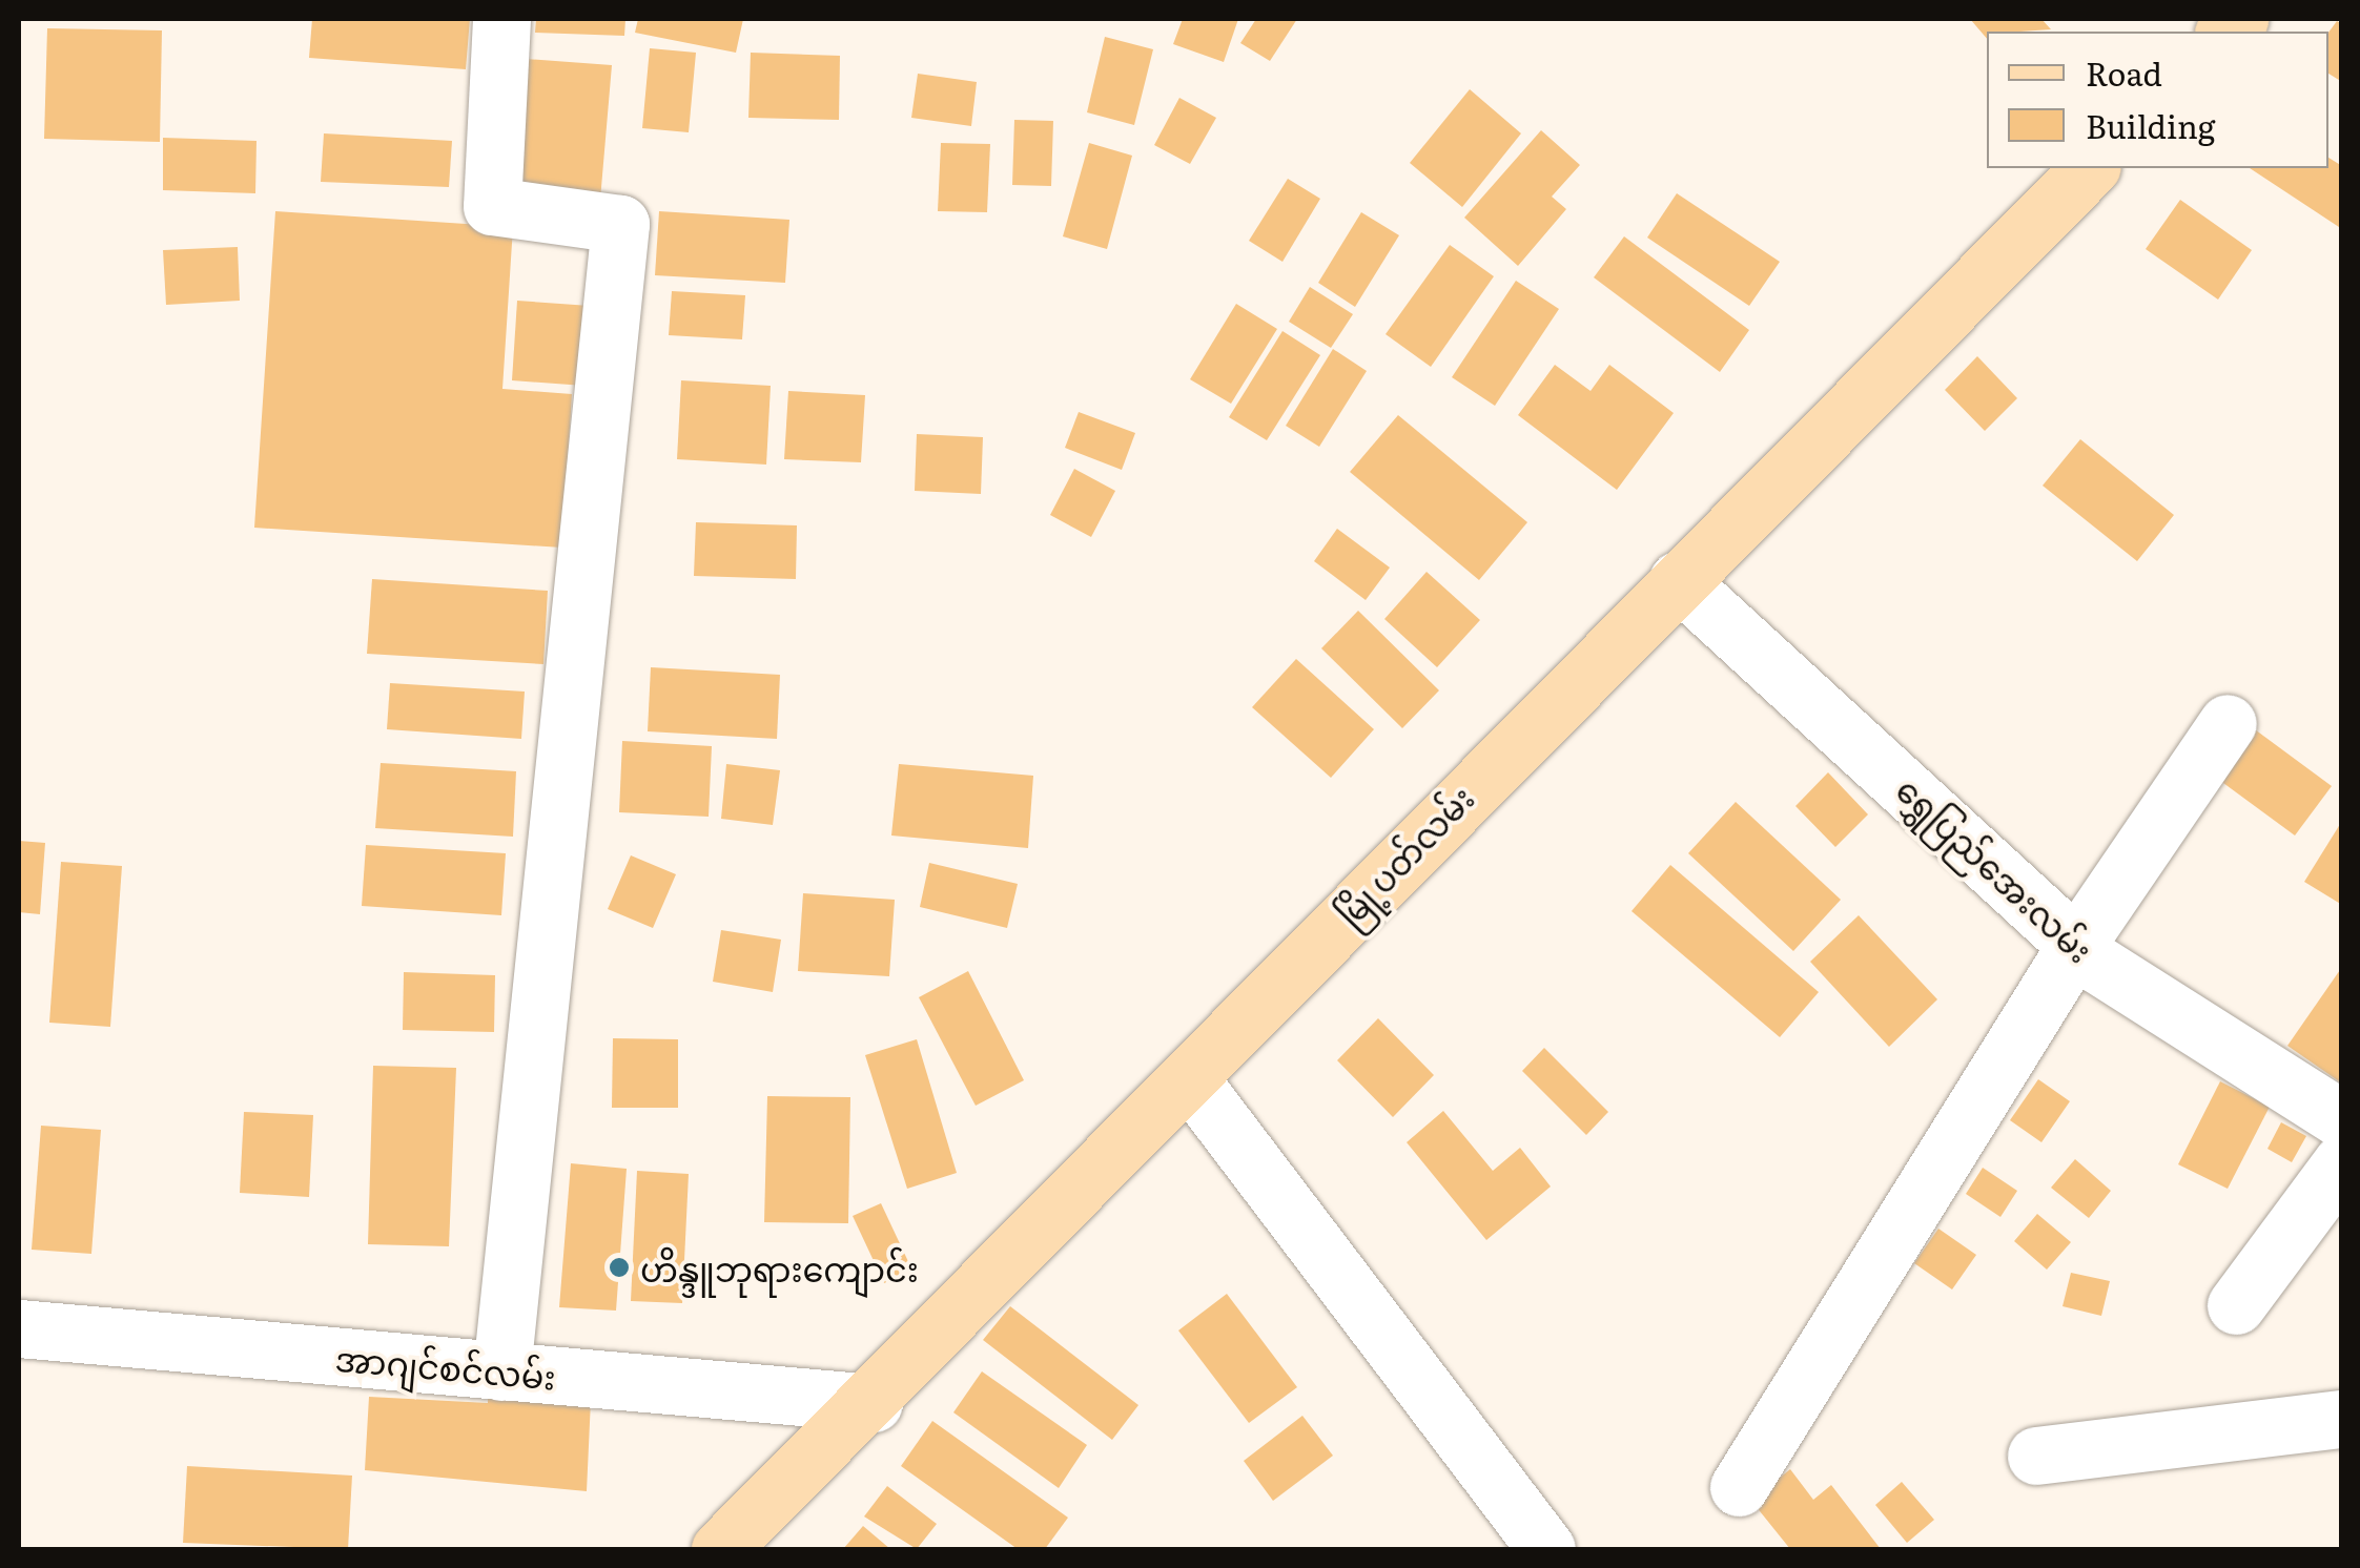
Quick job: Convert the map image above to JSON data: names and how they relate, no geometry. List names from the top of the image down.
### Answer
{
  "streets": {
    "main road": ["မြို့ပတ်လမ်း"],
    "street": ["ရွှေပြည်အေးလမ်း", "အာဂျင်စင်လမ်း"]
  },
  "crossings": [
    ["မြို့ပတ်လမ်း", "ရွှေပြည်အေးလမ်း"],
    ["မြို့ပတ်လမ်း", "အာဂျင်စင်လမ်း"]
  ],
  "places": ["ဟိန္ဒူဘုရားကျောင်း"],
  "legend": ["Road", "Building"]
}
